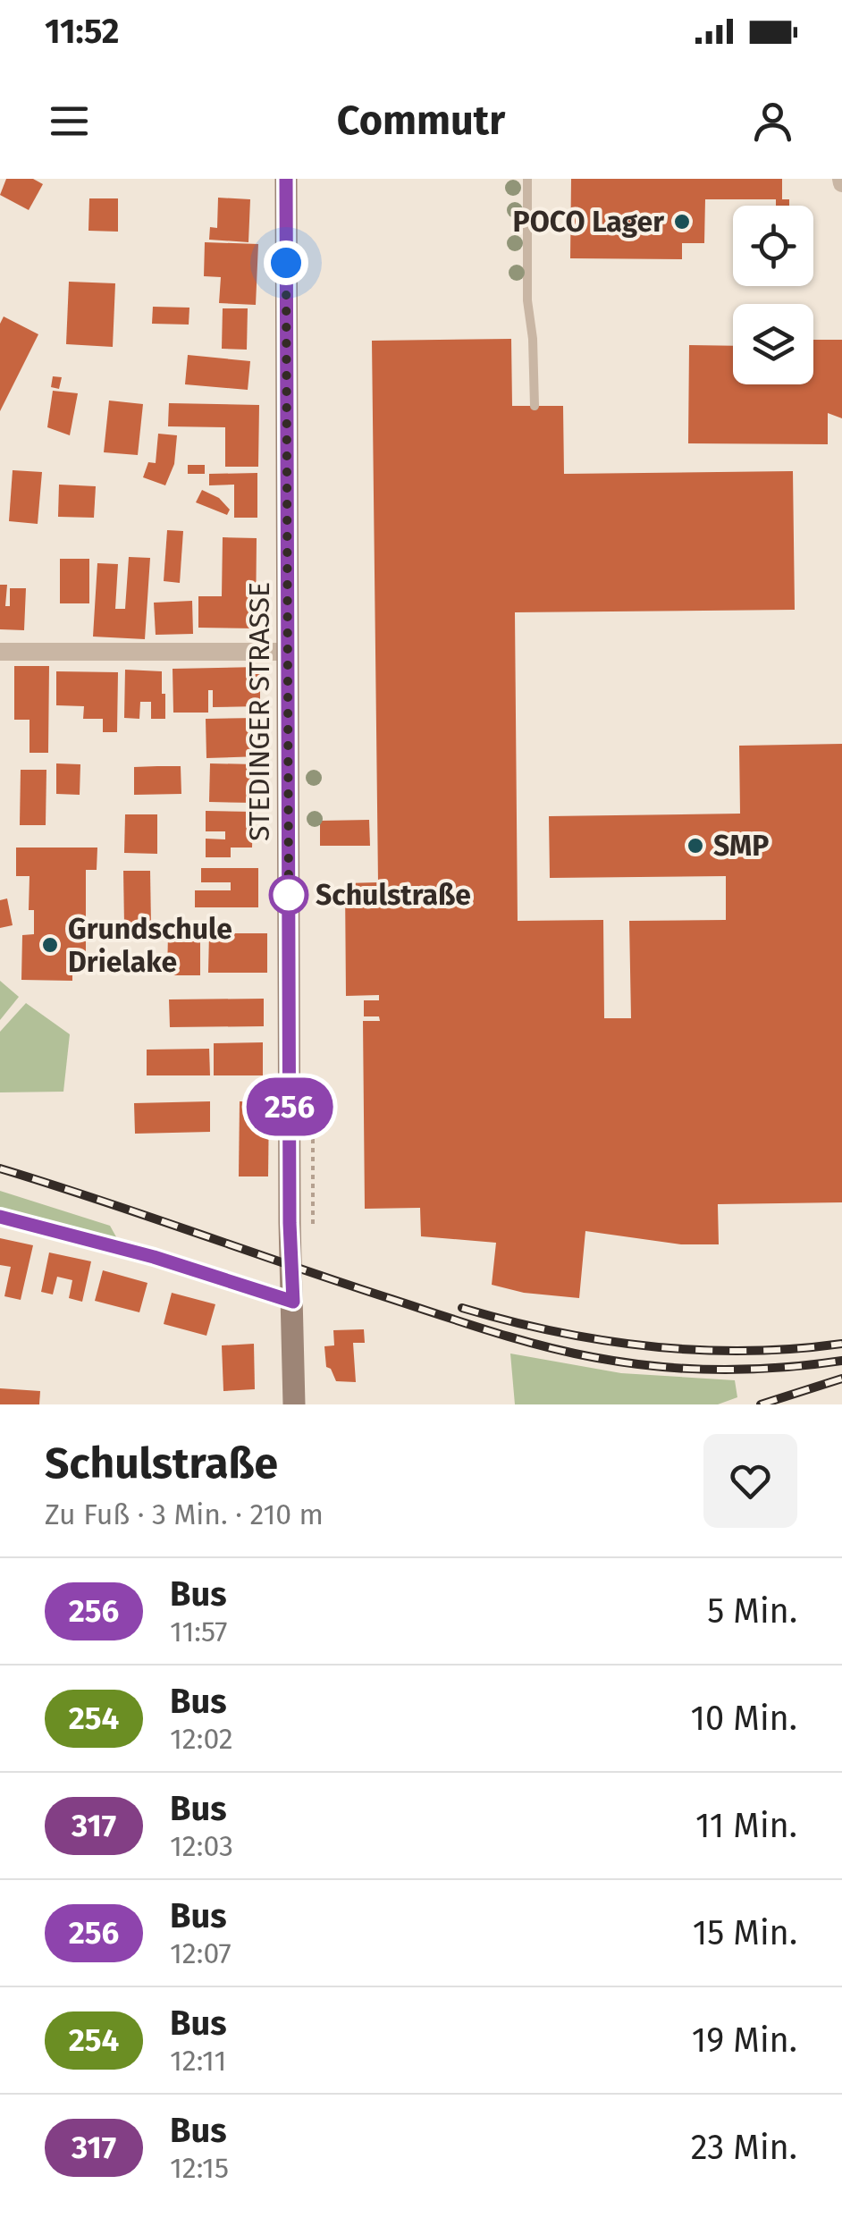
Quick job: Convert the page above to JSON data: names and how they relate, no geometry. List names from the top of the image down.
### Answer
{
  "streets": {
    "main road": ["STEDINGER STRASSE"]
  },
  "places": [
    "POCO Lager",
    "SMP",
    "Schulstraße",
    "Grundschule Drielake"
  ],
  "lines": ["bus line 256"],
  "page": {
    "status": "11:52",
    "header": "Commutr",
    "on_map": "256",
    "heading": ["Schulstraße", "Zu Fuß · 3 Min. · 210 m"],
    "list": [
      {
        "mark": "256",
        "name": "Bus",
        "note": "11:57",
        "value": "5 Min."
      },
      {
        "mark": "254",
        "name": "Bus",
        "note": "12:02",
        "value": "10 Min."
      },
      {
        "mark": "317",
        "name": "Bus",
        "note": "12:03",
        "value": "11 Min."
      },
      {
        "mark": "256",
        "name": "Bus",
        "note": "12:07",
        "value": "15 Min."
      },
      {
        "mark": "254",
        "name": "Bus",
        "note": "12:11",
        "value": "19 Min."
      },
      {
        "mark": "317",
        "name": "Bus",
        "note": "12:15",
        "value": "23 Min."
      }
    ]
  }
}
